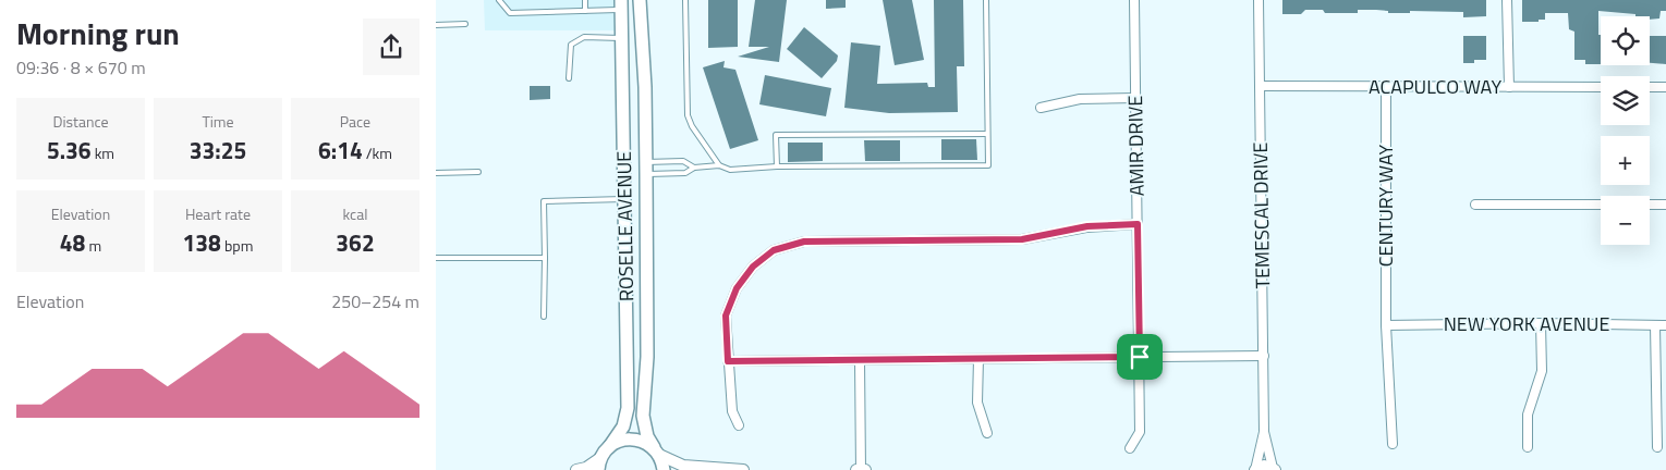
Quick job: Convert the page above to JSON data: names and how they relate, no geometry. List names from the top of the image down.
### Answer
{
  "streets": {
    "main road": ["ROSELLE AVENUE"],
    "street": [
      "ACAPULCO WAY",
      "AMIR DRIVE",
      "CENTURY WAY",
      "TEMESCAL DRIVE",
      "NEW YORK AVENUE"
    ]
  },
  "crossings": [
    ["ACAPULCO WAY", "CENTURY WAY"],
    ["ACAPULCO WAY", "TEMESCAL DRIVE"],
    ["CENTURY WAY", "NEW YORK AVENUE"]
  ],
  "page": {
    "heading": ["Morning run", "09:36 · 8 × 670 m"],
    "map_buttons": ["+", "−"],
    "stats": [
      ["Distance", "5.36 km"],
      ["Time", "33:25"],
      ["Pace", "6:14 /km"],
      ["Elevation", "48 m"],
      ["Heart rate", "138 bpm"],
      ["kcal", "362"]
    ],
    "chart": ["Elevation", "250–254 m"]
  }
}
